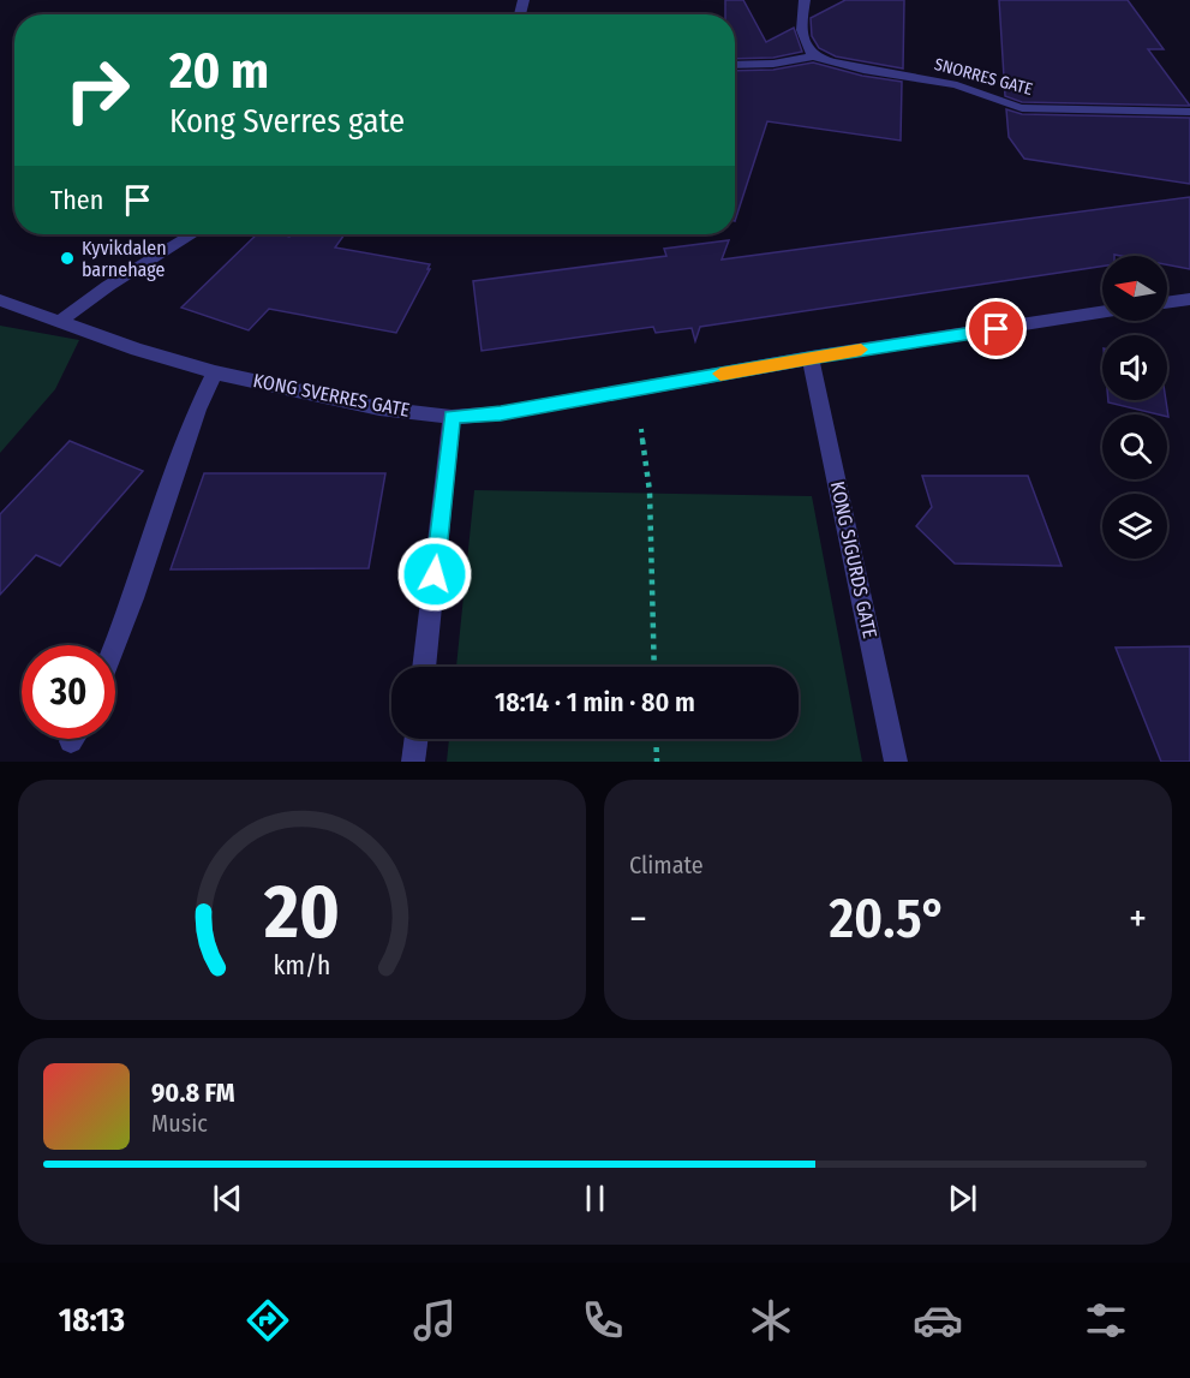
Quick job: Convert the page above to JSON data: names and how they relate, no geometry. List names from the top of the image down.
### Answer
{
  "streets": {
    "street": ["SNORRES GATE", "KONG SVERRES GATE", "KONG SIGURDS GATE"]
  },
  "crossings": [
    ["KONG SVERRES GATE", "KONG SIGURDS GATE"]
  ],
  "places": ["Kyvikdalen barnehage"],
  "north": "left",
  "page": {
    "turn": ["20 m", "Kong Sverres gate"],
    "then": "Then",
    "limit": "30",
    "trip": "18:14 · 1 min · 80 m",
    "tile": "Climate",
    "heat": ["−", "20.5°", "+"],
    "song": ["90.8 FM", "Music"],
    "tabs": "18:13",
    "gauge": ["20", "km/h"]
  }
}
